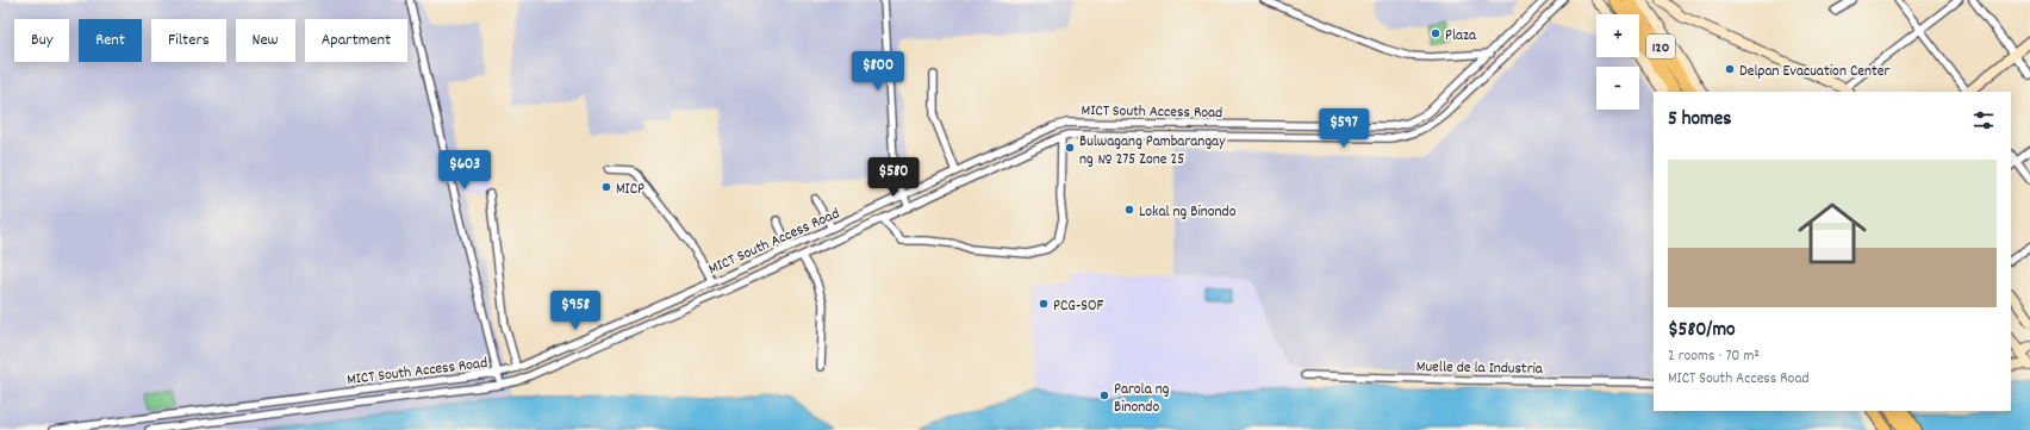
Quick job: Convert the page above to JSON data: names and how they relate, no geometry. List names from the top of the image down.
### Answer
{
  "streets": {
    "highway": ["120"],
    "street": ["MICT South Access Road", "Muelle de la Industria"]
  },
  "places": [
    "Plaza",
    "Delpan Evacuation Center",
    "Bulwagang Pambarangay ng № 275 Zone 25",
    "MICP",
    "Lokal ng Binondo",
    "PCG-SOF",
    "Parola ng Binondo"
  ],
  "page": {
    "map_buttons": ["+", "−"],
    "chip": [
      "Buy",
      "Rent",
      "Filters",
      "New",
      "Apartment"
    ],
    "price": [
      "$800",
      "$597",
      "$603",
      "$580",
      "$958"
    ],
    "heading": "5 homes",
    "list": [
      {
        "name": "$580/mo",
        "note": "2 rooms · 70 m² · MICT South Access Road"
      }
    ]
  }
}
